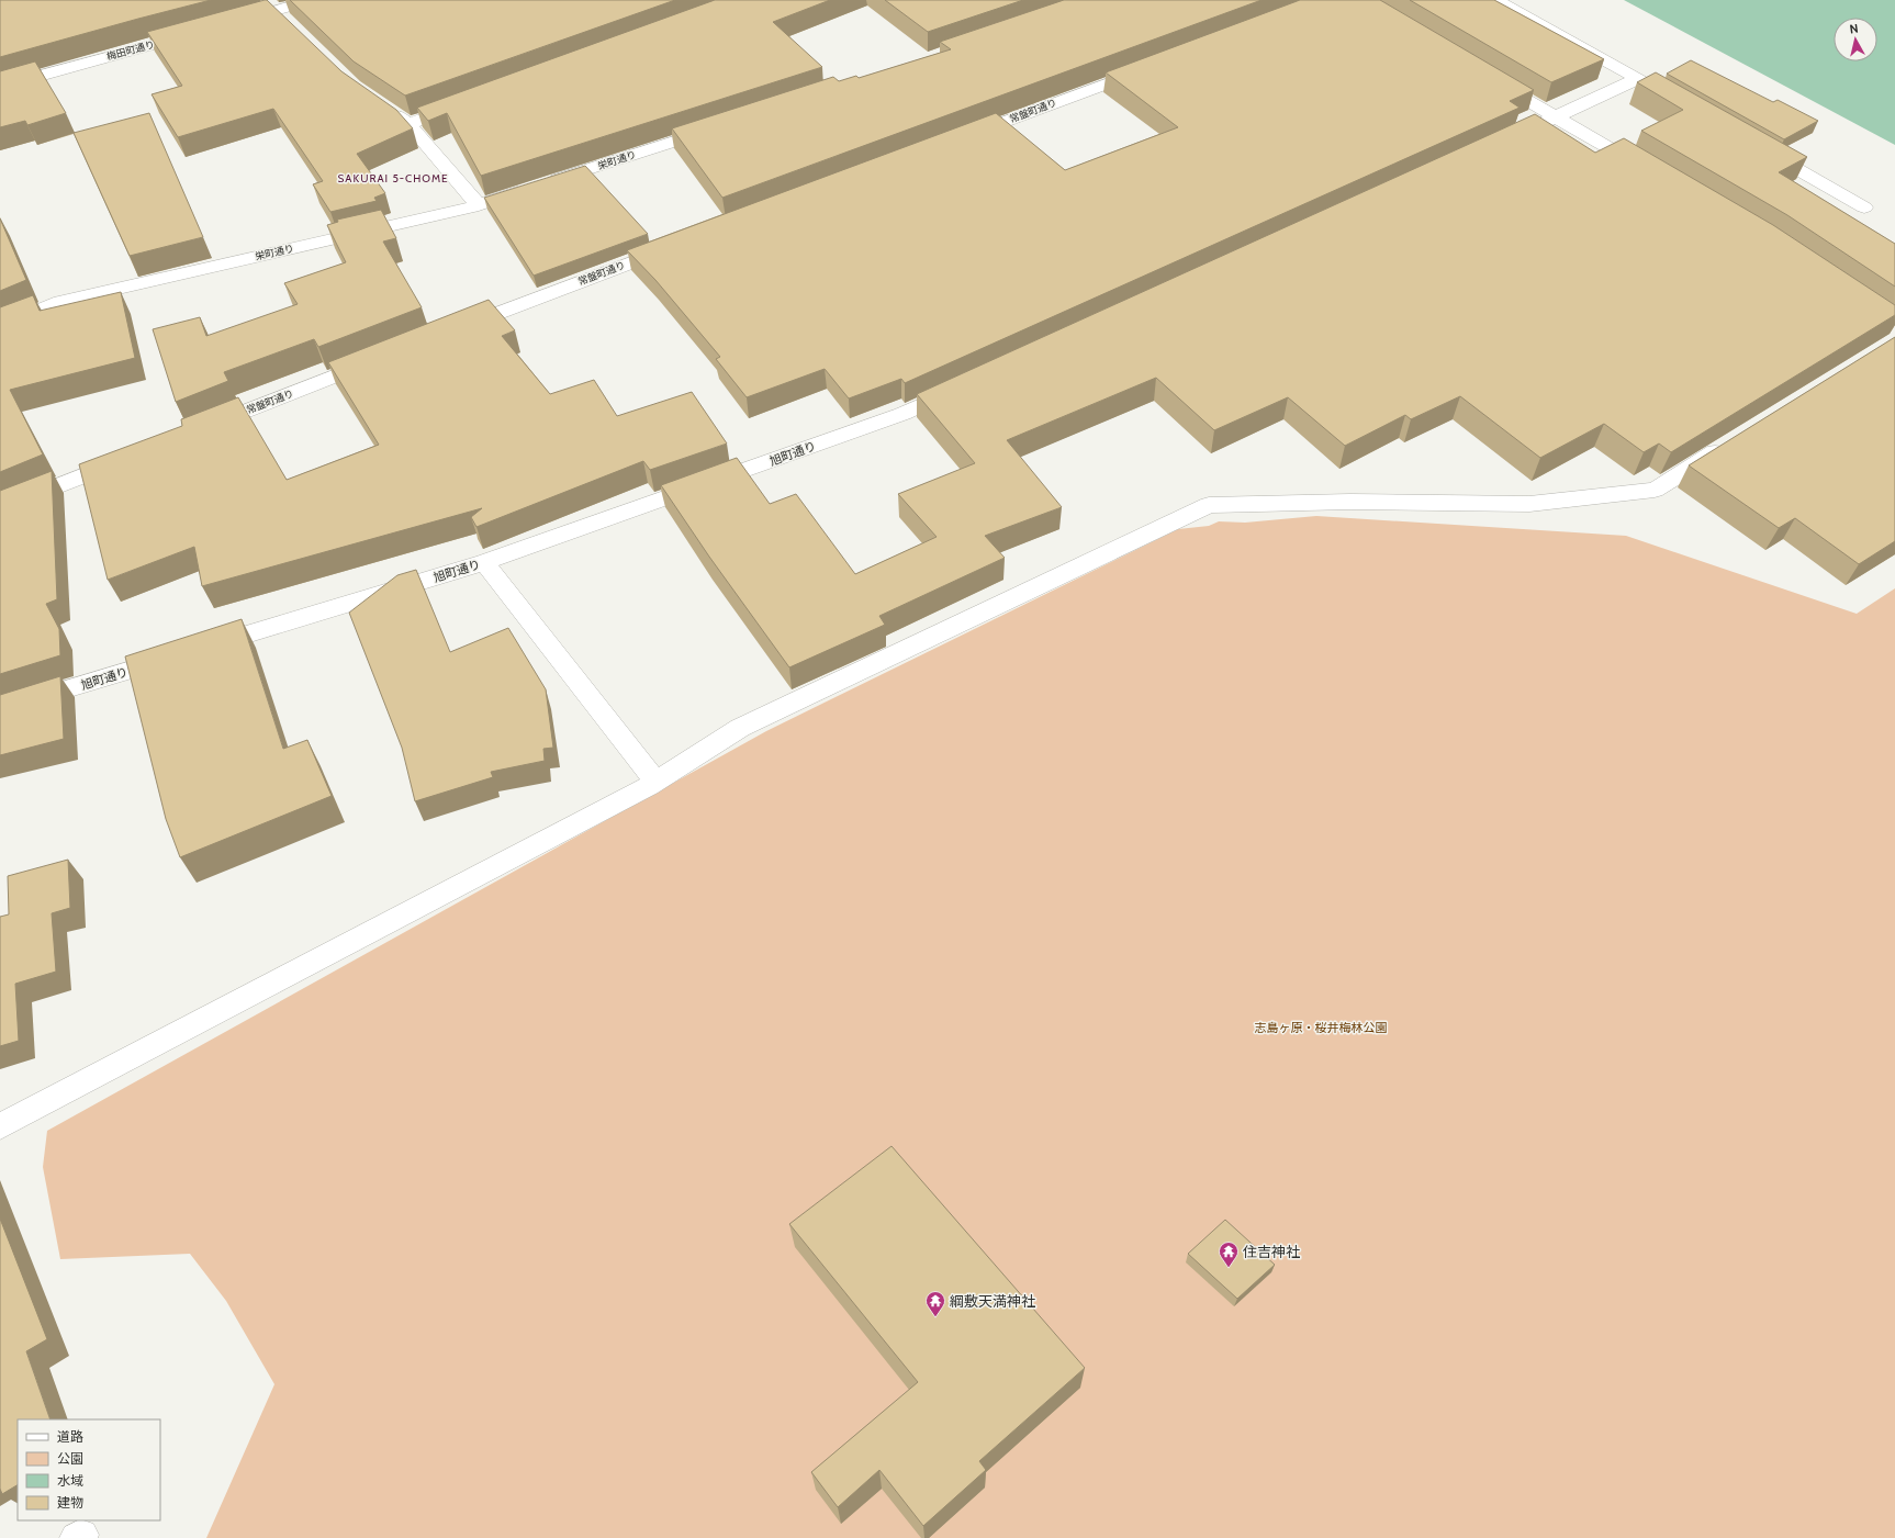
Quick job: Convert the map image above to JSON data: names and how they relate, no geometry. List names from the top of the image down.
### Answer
{
  "streets": {
    "street": [
      "梅田町通り",
      "常盤町通り",
      "栄町通り",
      "旭町通り"
    ]
  },
  "districts": ["SAKURAI 5-CHOME"],
  "parks": ["志島ヶ原・桜井梅林公園"],
  "places": {
    "temple": ["住吉神社", "綱敷天満神社"]
  },
  "legend": [
    "道路",
    "公園",
    "水域",
    "建物"
  ],
  "north": "top"
}
